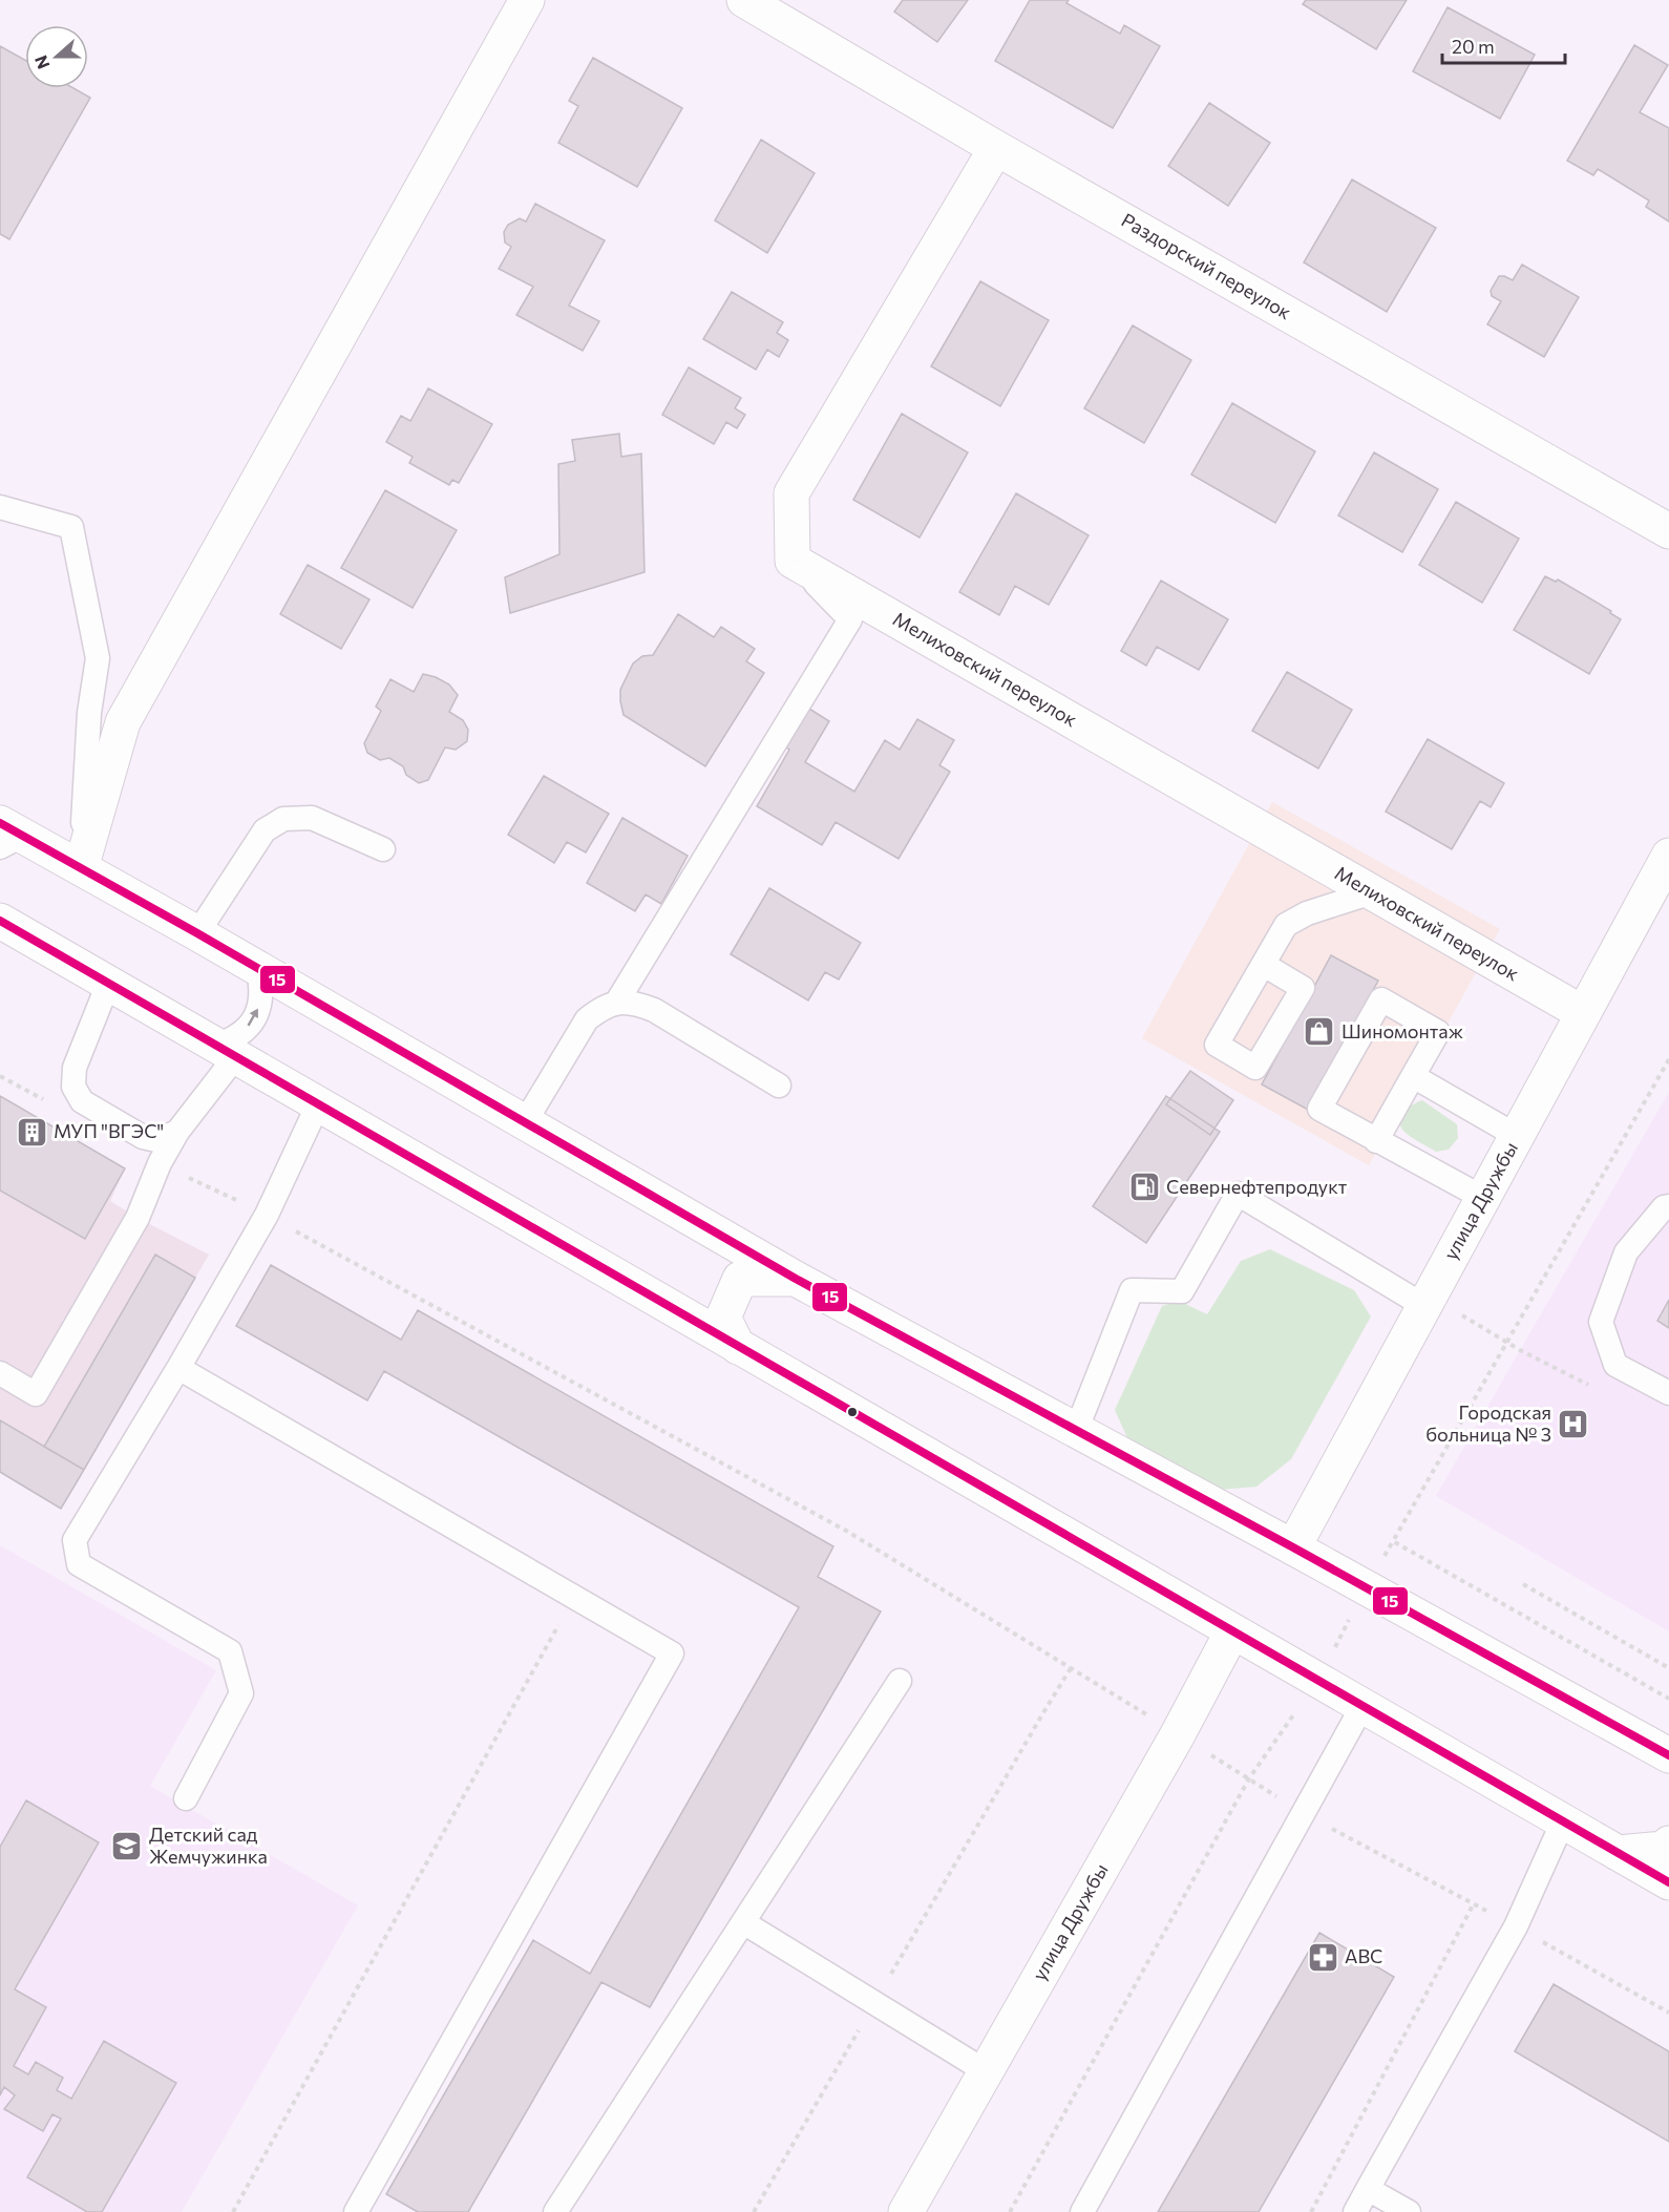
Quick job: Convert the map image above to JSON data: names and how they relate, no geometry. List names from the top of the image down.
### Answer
{
  "streets": {
    "street": ["Раздорский переулок", "Мелиховский переулок", "улица Дружбы"]
  },
  "crossings": [
    ["Мелиховский переулок", "улица Дружбы"]
  ],
  "places": {
    "shop": ["Шиномонтаж"],
    "building": ["МУП \"ВГЭС\""],
    "fuel station": ["Севернефтепродукт"],
    "hospital": ["Городская больница № 3"],
    "school or university": ["Детский сад Жемчужинка"],
    "pharmacy": ["ABC"]
  },
  "lines": ["transit line 15"],
  "scale_bar": "20 m",
  "north": "left"
}
